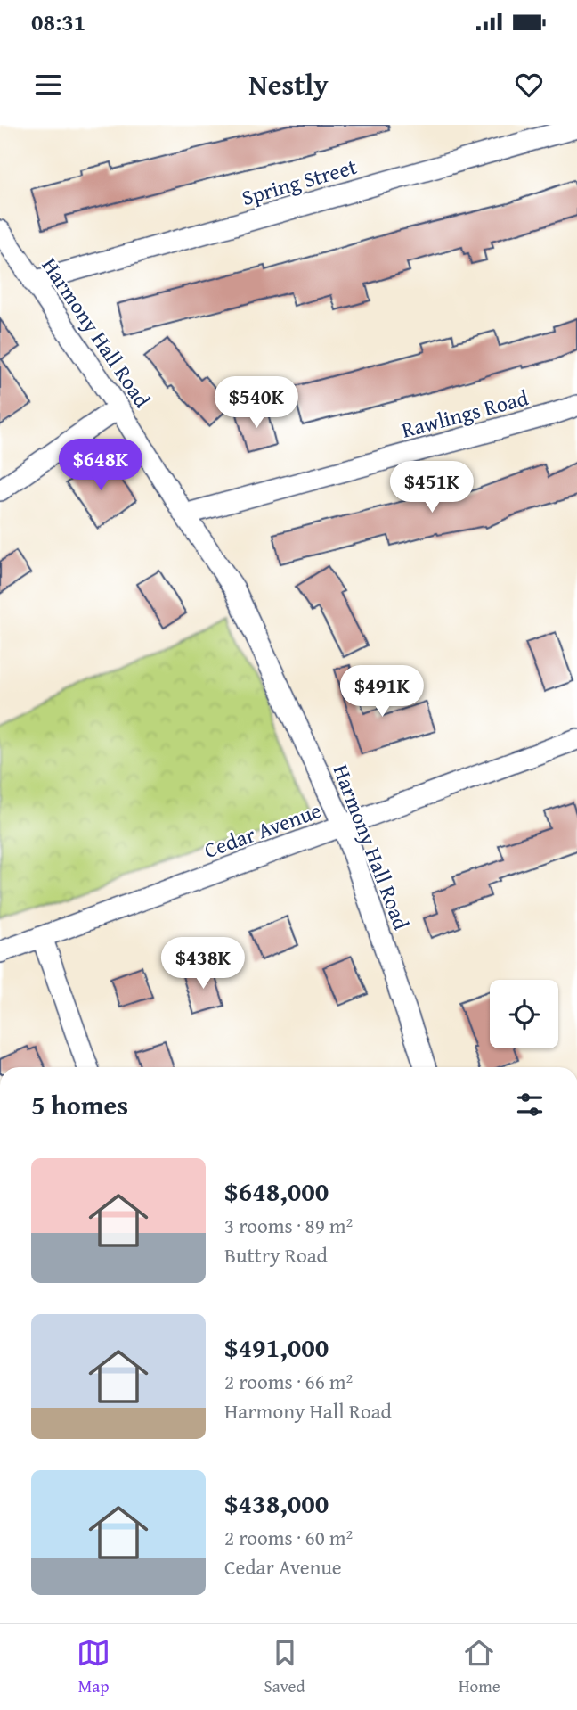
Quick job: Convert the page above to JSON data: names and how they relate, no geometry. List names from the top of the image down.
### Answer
{
  "streets": {
    "street": [
      "Spring Street",
      "Harmony Hall Road",
      "Rawlings Road",
      "Cedar Avenue"
    ]
  },
  "crossings": [
    ["Spring Street", "Harmony Hall Road"],
    ["Harmony Hall Road", "Rawlings Road"],
    ["Harmony Hall Road", "Cedar Avenue"]
  ],
  "page": {
    "status": "08:31",
    "header": "Nestly",
    "price": [
      "$540K",
      "$648K",
      "$451K",
      "$491K",
      "$438K"
    ],
    "heading": "5 homes",
    "list": [
      {
        "name": "$648,000",
        "note": "3 rooms · 89 m² · Buttry Road"
      },
      {
        "name": "$491,000",
        "note": "2 rooms · 66 m² · Harmony Hall Road"
      },
      {
        "name": "$438,000",
        "note": "2 rooms · 60 m² · Cedar Avenue"
      }
    ],
    "tabs": ["Map", "Saved", "Home"]
  }
}
